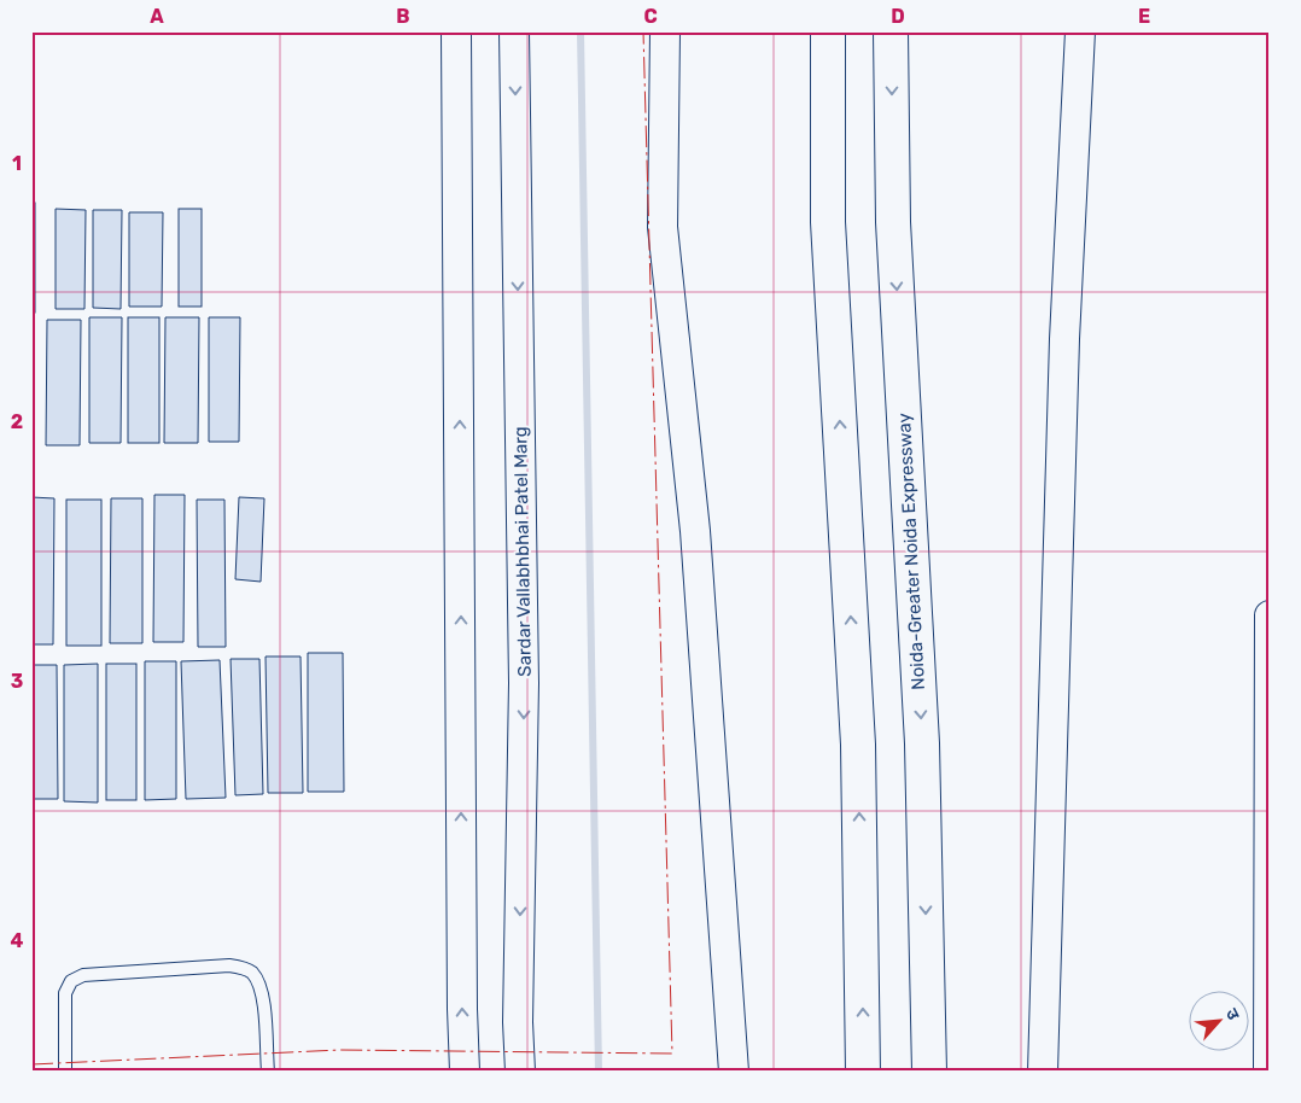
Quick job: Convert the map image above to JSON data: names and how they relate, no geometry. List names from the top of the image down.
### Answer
{
  "streets": {
    "highway": ["Noida-Greater Noida Expressway"],
    "street": ["Sardar Vallabhbhai Patel Marg"]
  },
  "north": "top right",
  "grid": {
    "columns": [
      "A",
      "B",
      "C",
      "D",
      "E"
    ],
    "rows": [
      "1",
      "2",
      "3",
      "4"
    ]
  }
}
